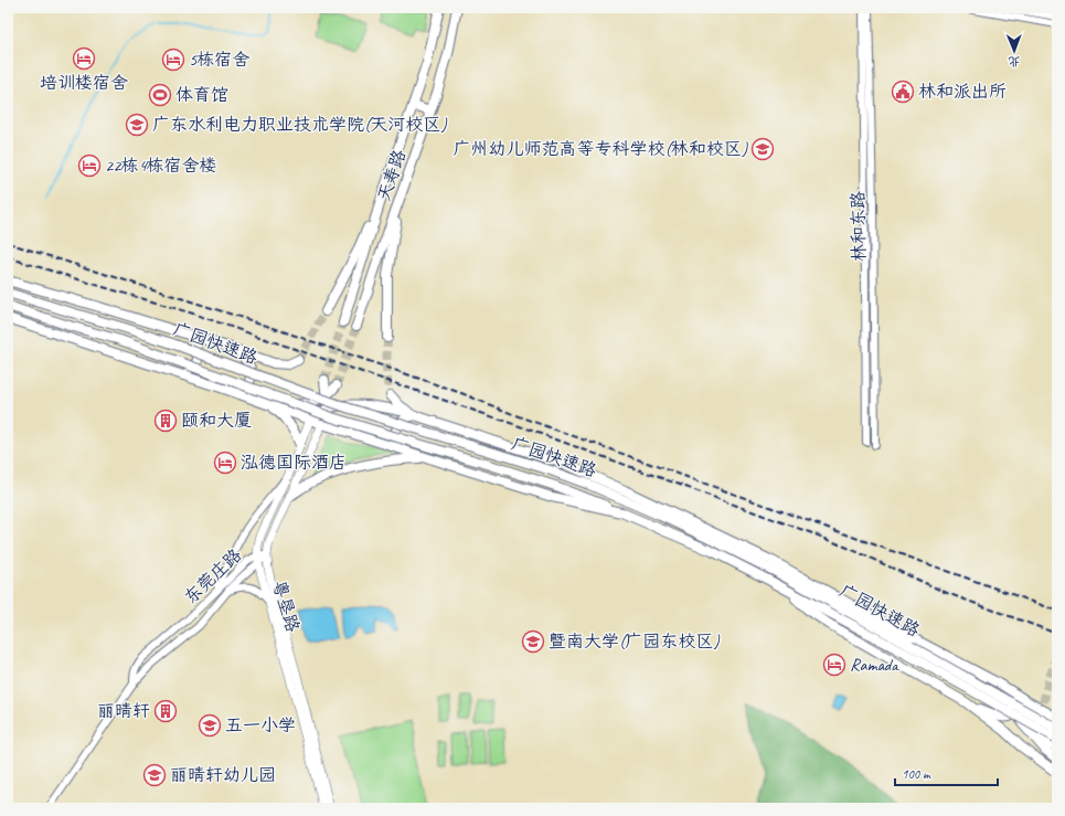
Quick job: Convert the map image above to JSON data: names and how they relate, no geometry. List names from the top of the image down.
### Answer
{
  "streets": {
    "highway": ["天寿路", "广园快速路"],
    "main road": ["粤垦路"],
    "street": ["林和东路", "东莞庄路"]
  },
  "crossings": [
    ["东莞庄路", "粤垦路"]
  ],
  "places": {
    "hotel": [
      "培训楼宿舍",
      "5栋宿舍",
      "22栋4栋宿舍楼",
      "泓德国际酒店",
      "Ramada"
    ],
    "public building": ["林和派出所"],
    "sports": ["体育馆"],
    "school or university": [
      "广东水利电力职业技术学院(天河校区)",
      "广州幼儿师范高等专科学校(林和校区)",
      "暨南大学(广园东校区)",
      "五一小学",
      "丽晴轩幼儿园"
    ],
    "building": ["颐和大厦", "丽晴轩"]
  },
  "scale_bar": "100 m",
  "north": "bottom"
}
